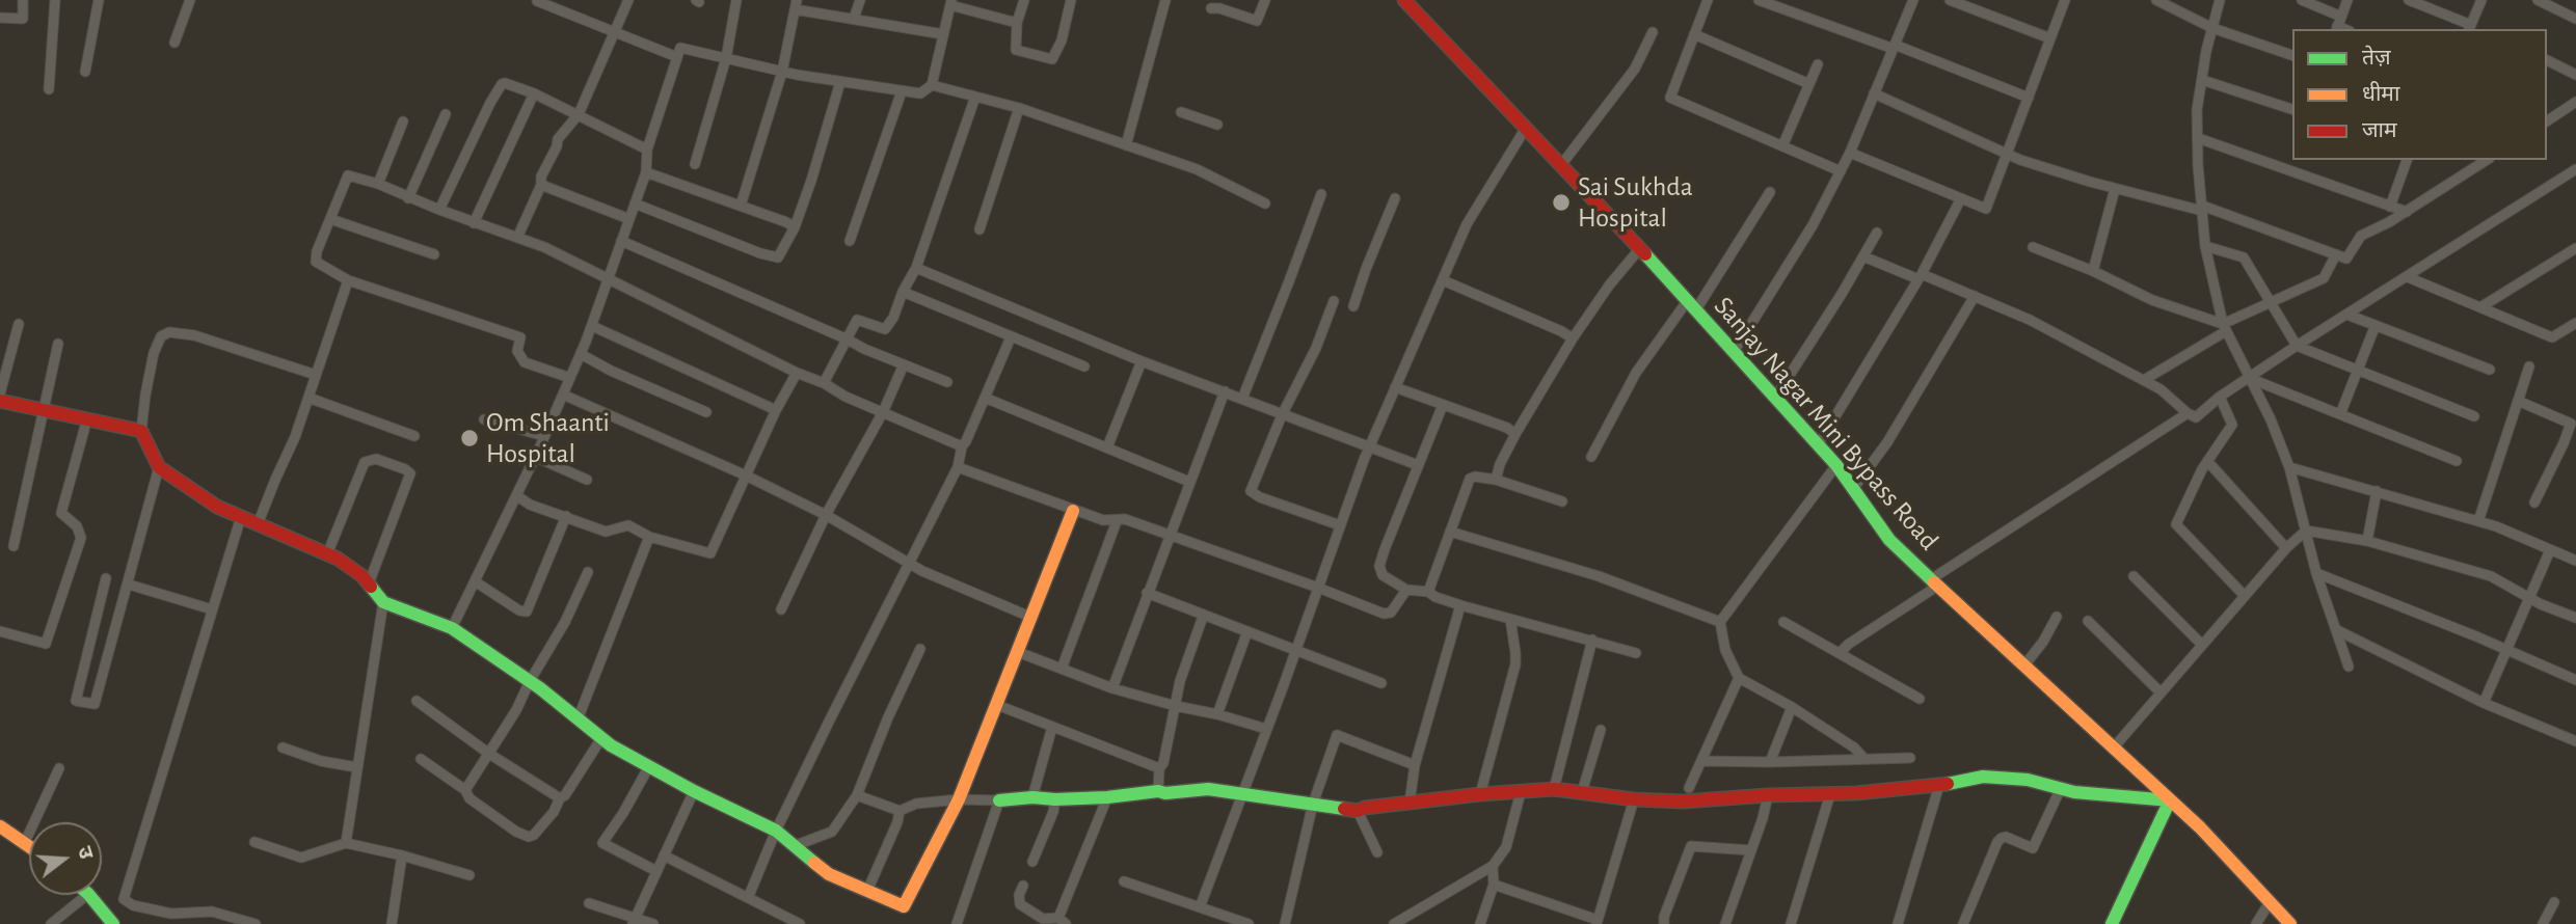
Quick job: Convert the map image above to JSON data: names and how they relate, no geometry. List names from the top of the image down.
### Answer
{
  "streets": {
    "street": ["Sanjay Nagar Mini Bypass Road"]
  },
  "places": ["Sai Sukhda Hospital", "Om Shaanti Hospital"],
  "legend": ["तेज़", "धीमा", "जाम"],
  "north": "right"
}
